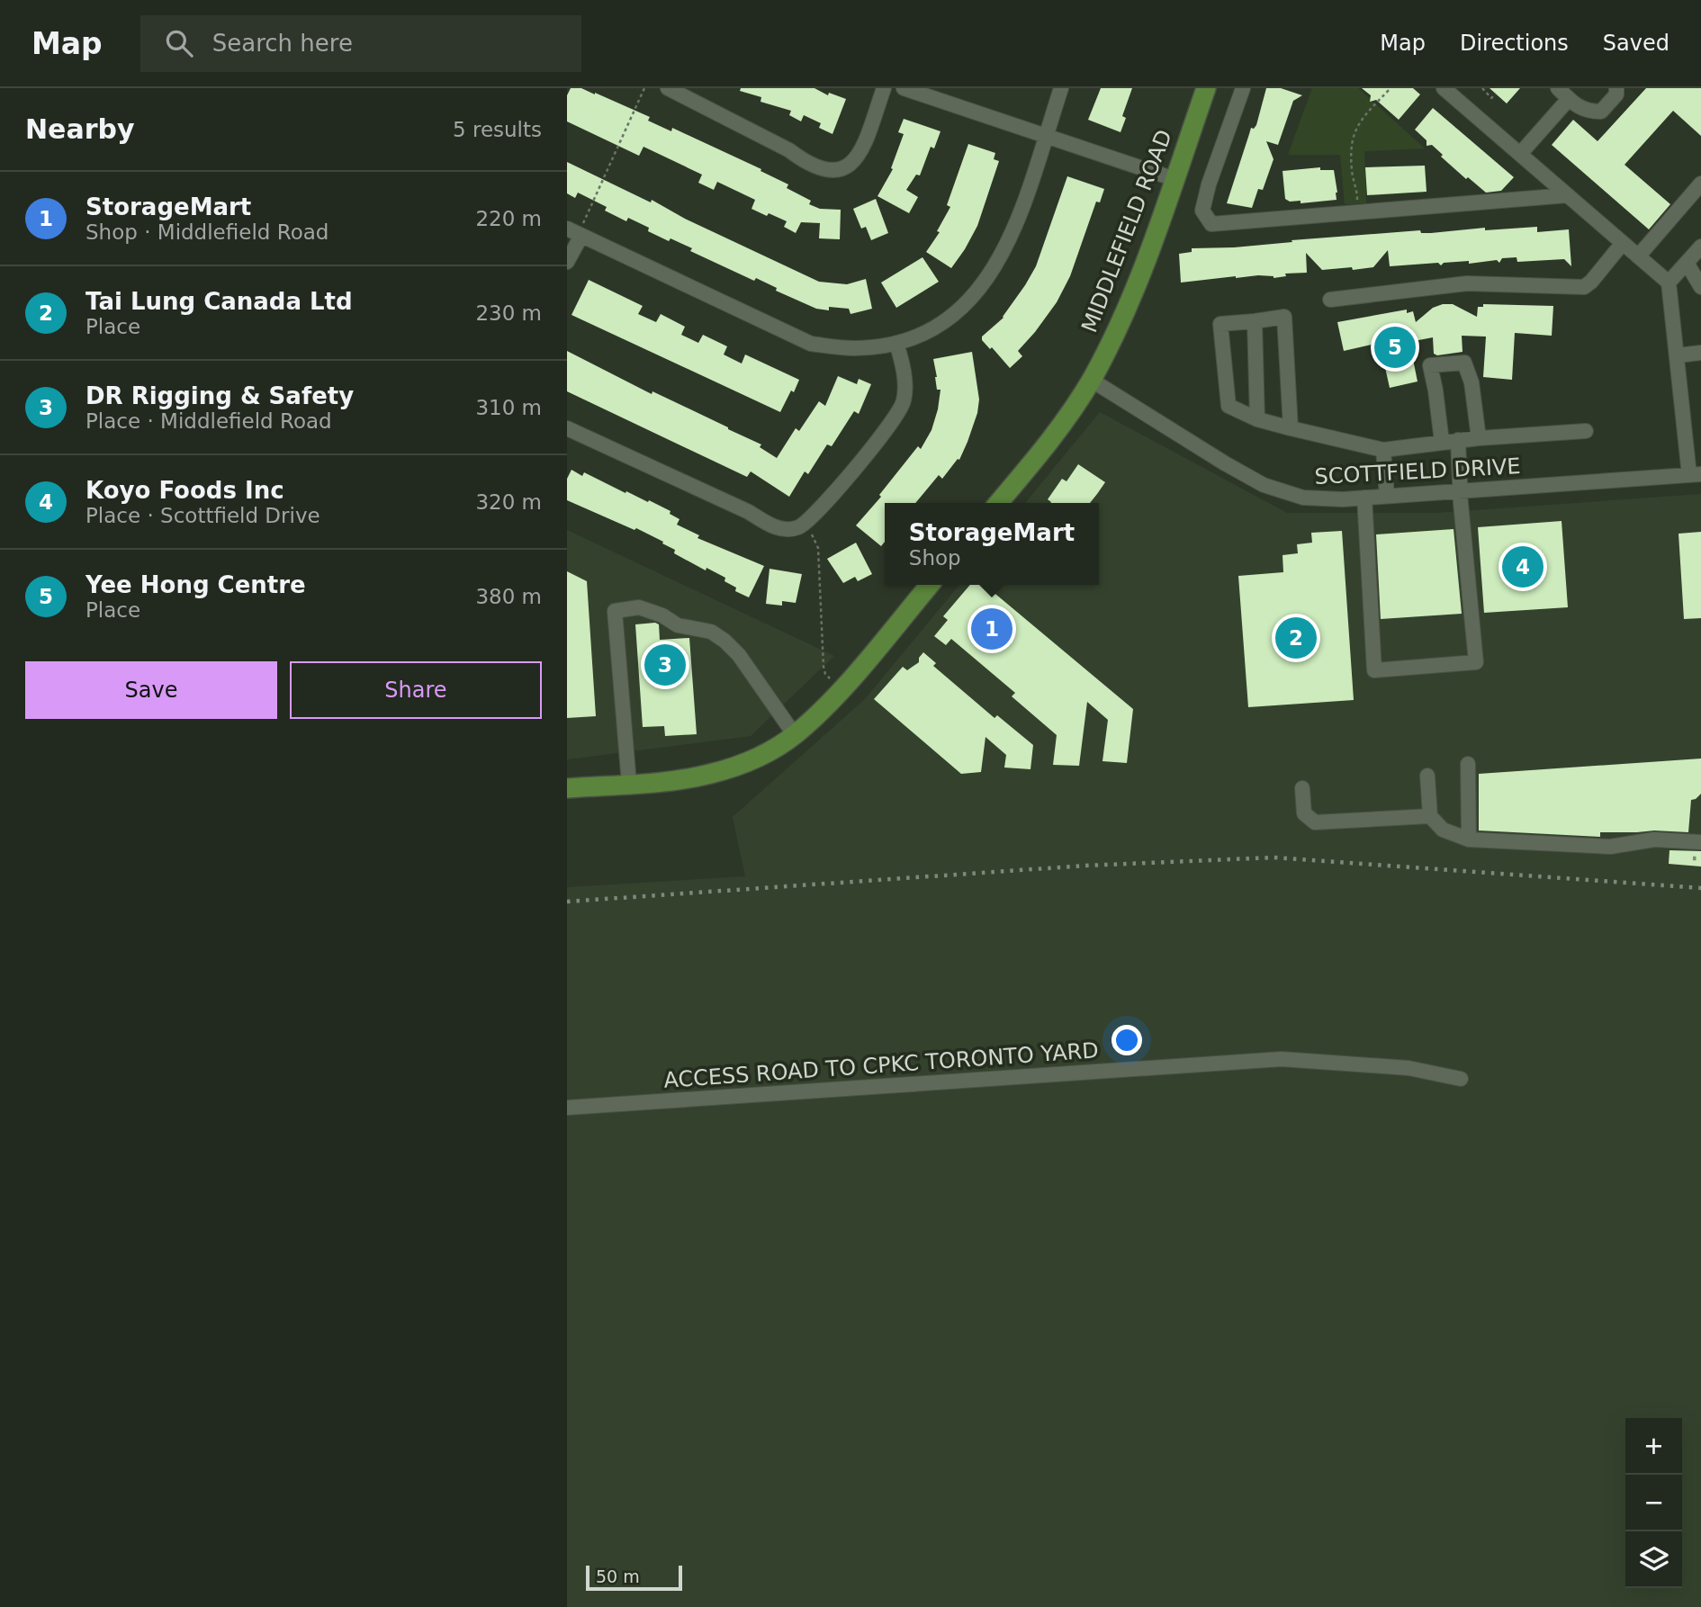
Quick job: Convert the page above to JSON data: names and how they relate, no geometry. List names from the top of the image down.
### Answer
{
  "streets": {
    "main road": ["MIDDLEFIELD ROAD"],
    "street": ["SCOTTFIELD DRIVE", "ACCESS ROAD TO CPKC TORONTO YARD"]
  },
  "crossings": [
    ["MIDDLEFIELD ROAD", "SCOTTFIELD DRIVE"]
  ],
  "scale_bar": "50 m",
  "page": {
    "header": "Map",
    "search": "Search here",
    "nav": ["Map", "Directions", "Saved"],
    "heading": ["Nearby", "5 results"],
    "list": [
      {
        "mark": "1",
        "name": "StorageMart",
        "note": "Shop · Middlefield Road",
        "value": "220 m"
      },
      {
        "mark": "2",
        "name": "Tai Lung Canada Ltd",
        "note": "Place",
        "value": "230 m"
      },
      {
        "mark": "3",
        "name": "DR Rigging & Safety",
        "note": "Place · Middlefield Road",
        "value": "310 m"
      },
      {
        "mark": "4",
        "name": "Koyo Foods Inc",
        "note": "Place · Scottfield Drive",
        "value": "320 m"
      },
      {
        "mark": "5",
        "name": "Yee Hong Centre",
        "note": "Place",
        "value": "380 m"
      }
    ],
    "pins": [
      "5",
      "4",
      "1",
      "2",
      "3"
    ],
    "popup": ["StorageMart", "Shop"],
    "buttons": ["Save", "Share"],
    "map_buttons": ["+", "−"],
    "scale": "50 m"
  }
}
